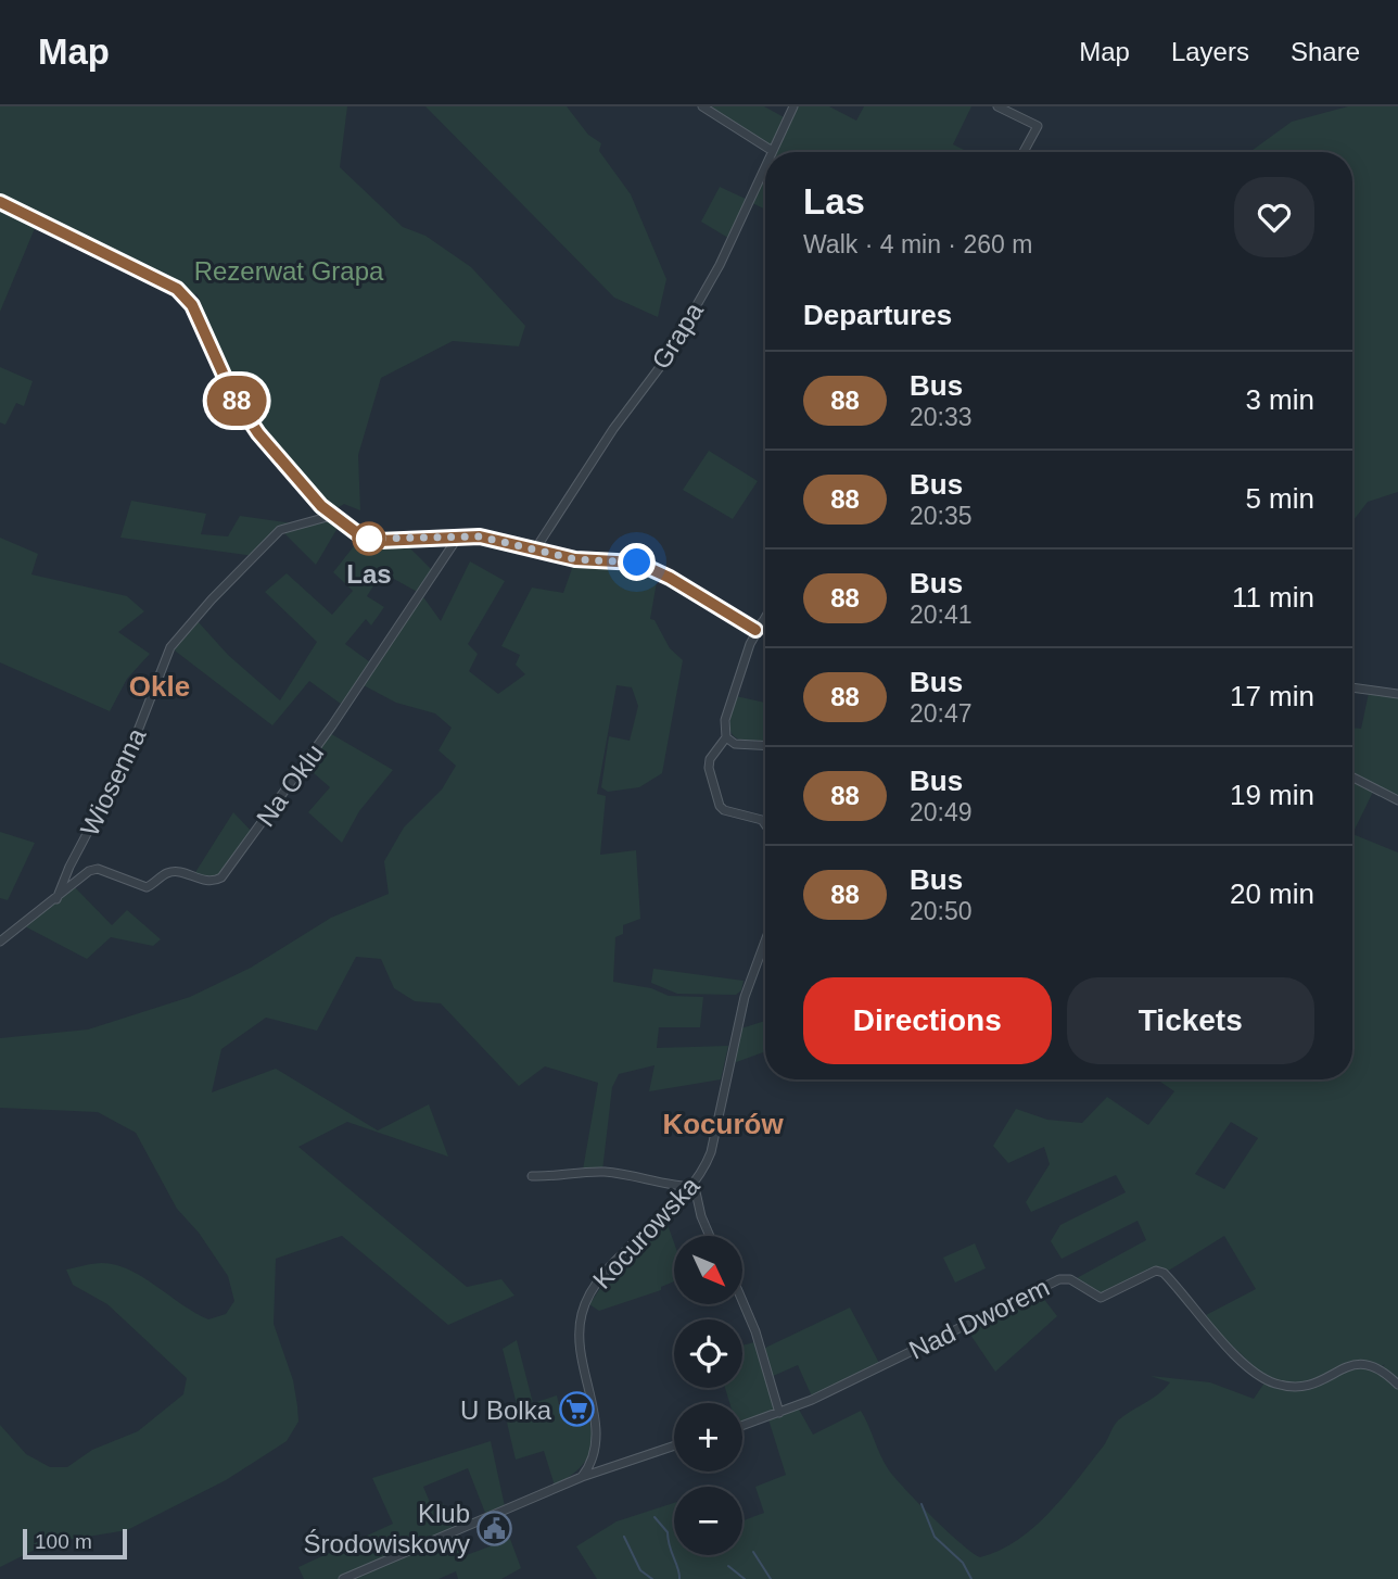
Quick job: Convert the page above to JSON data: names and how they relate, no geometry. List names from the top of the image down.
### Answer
{
  "streets": {
    "street": [
      "Grapa",
      "Wiosenna",
      "Na Oklu",
      "Kocurowska",
      "Nad Dworem"
    ]
  },
  "crossings": [
    ["Wiosenna", "Na Oklu"]
  ],
  "districts": ["Okle", "Kocurów"],
  "parks": ["Rezerwat Grapa"],
  "places": {
    "other": ["Las"],
    "supermarket": ["U Bolka"],
    "public building": ["Klub Środowiskowy"]
  },
  "lines": ["bus line 88"],
  "scale_bar": "100 m",
  "north": "bottom right",
  "page": {
    "header": "Map",
    "nav": ["Map", "Layers", "Share"],
    "on_map": "88",
    "heading": [
      ["Las", "Walk · 4 min · 260 m"],
      "Departures"
    ],
    "list": [
      {
        "mark": "88",
        "name": "Bus",
        "note": "20:33",
        "value": "3 min"
      },
      {
        "mark": "88",
        "name": "Bus",
        "note": "20:35",
        "value": "5 min"
      },
      {
        "mark": "88",
        "name": "Bus",
        "note": "20:41",
        "value": "11 min"
      },
      {
        "mark": "88",
        "name": "Bus",
        "note": "20:47",
        "value": "17 min"
      },
      {
        "mark": "88",
        "name": "Bus",
        "note": "20:49",
        "value": "19 min"
      },
      {
        "mark": "88",
        "name": "Bus",
        "note": "20:50",
        "value": "20 min"
      }
    ],
    "buttons": ["Directions", "Tickets"],
    "map_buttons": ["+", "−"],
    "scale": "100 m"
  }
}
